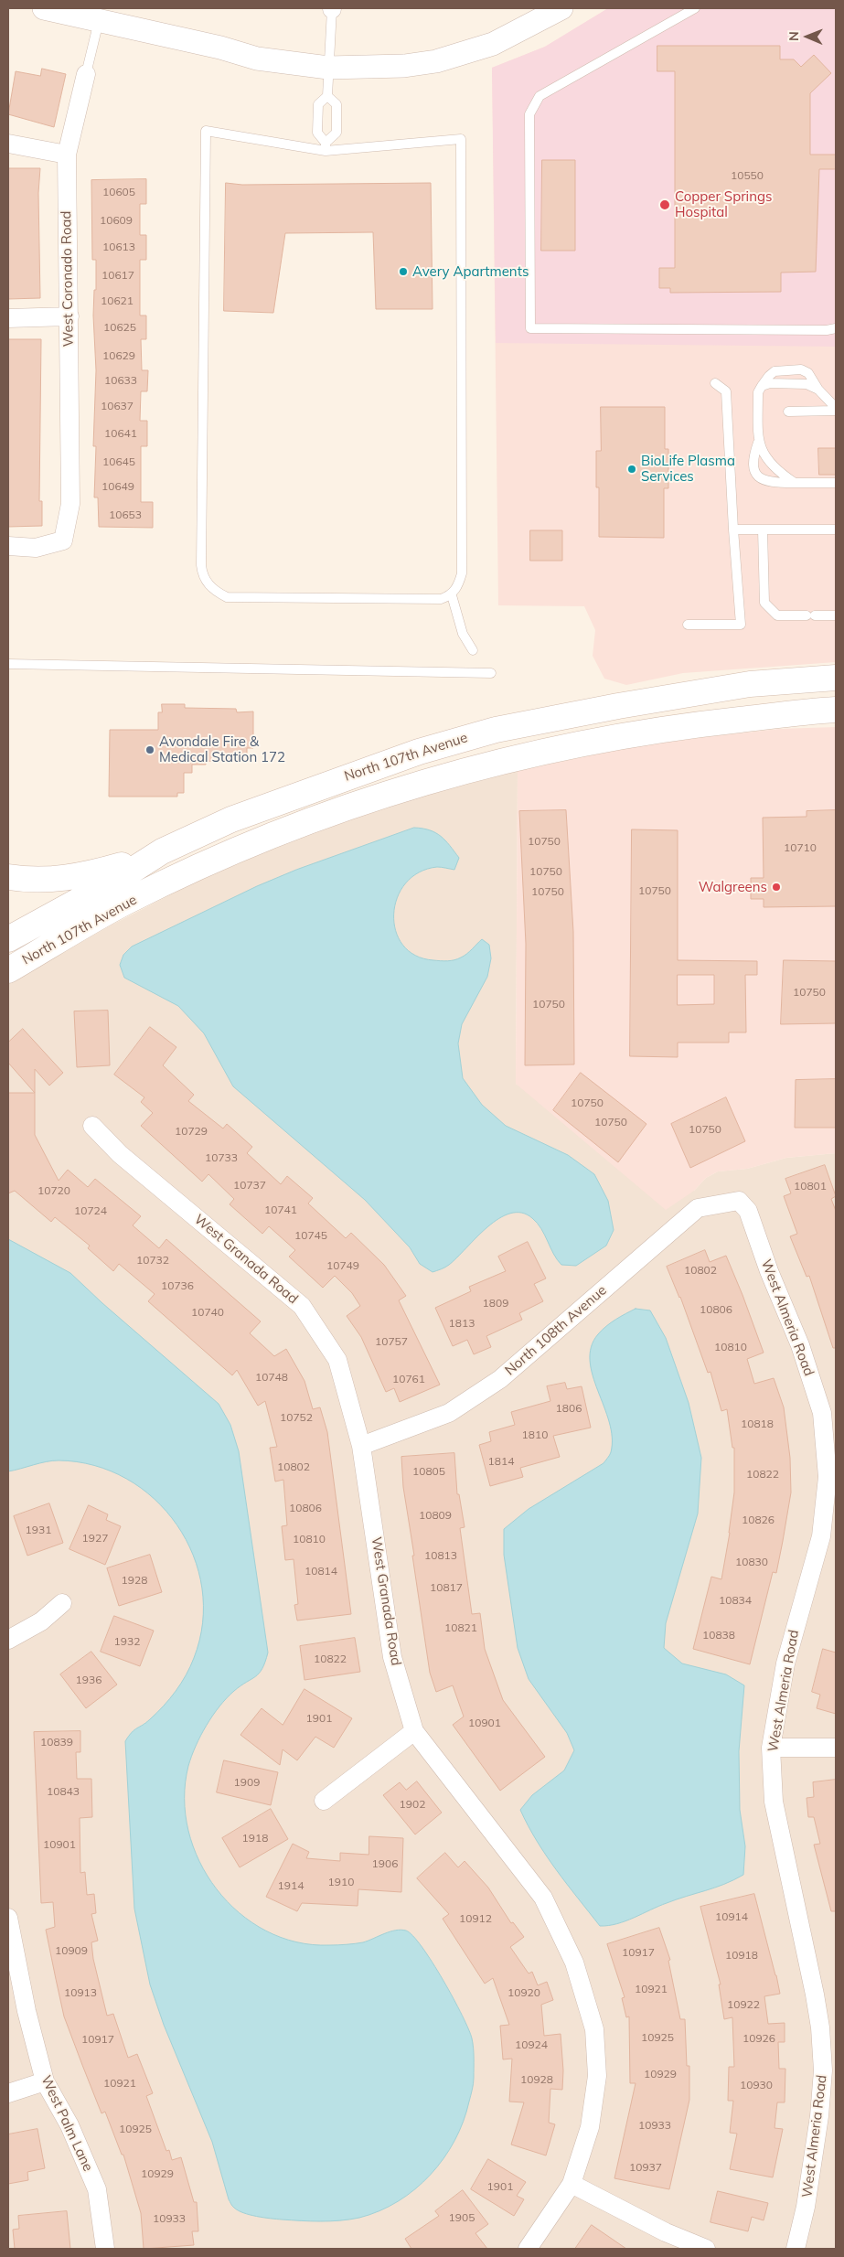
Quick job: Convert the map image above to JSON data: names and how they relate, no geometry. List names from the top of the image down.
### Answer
{
  "streets": {
    "main road": ["North 107th Avenue"],
    "street": [
      "West Coronado Road",
      "West Granada Road",
      "West Almeria Road",
      "North 108th Avenue",
      "West Palm Lane"
    ]
  },
  "crossings": [
    ["West Granada Road", "North 108th Avenue"],
    ["West Almeria Road", "North 108th Avenue"]
  ],
  "places": [
    "Copper Springs Hospital",
    "Avery Apartments",
    "BioLife Plasma Services",
    "Avondale Fire & Medical Station 172",
    "Walgreens"
  ],
  "house_numbers": [
    "10550",
    "10605",
    "10609",
    "10613",
    "10617",
    "10621",
    "10625",
    "10629",
    "10633",
    "10637",
    "10641",
    "10645",
    "10649",
    "10653",
    "10750",
    "10710",
    "10750",
    "10750",
    "10750",
    "10750",
    "10750",
    "10750",
    "10750",
    "10750",
    "10729",
    "10733",
    "10737",
    "10801",
    "10720",
    "10741",
    "10724",
    "10745",
    "10732",
    "10749",
    "10802",
    "10736",
    "1809",
    "10806",
    "10740",
    "1813",
    "10757",
    "10810",
    "10748",
    "10761",
    "1806",
    "10752",
    "10818",
    "1810",
    "1814",
    "10802",
    "10805",
    "10822",
    "10806",
    "10809",
    "10826",
    "1931",
    "1927",
    "10810",
    "10813",
    "10830",
    "10814",
    "1928",
    "10817",
    "10834",
    "10821",
    "10838",
    "1932",
    "10822",
    "1936",
    "1901",
    "10901",
    "10839",
    "1909",
    "10843",
    "1902",
    "1918",
    "10901",
    "1906",
    "1910",
    "1914",
    "10914",
    "10912",
    "10909",
    "10917",
    "10918",
    "10921",
    "10913",
    "10920",
    "10922",
    "10925",
    "10926",
    "10917",
    "10924",
    "10929",
    "10928",
    "10921",
    "10930",
    "10933",
    "10925",
    "10937",
    "10929",
    "1901",
    "1905",
    "10933"
  ],
  "north": "left"
}
